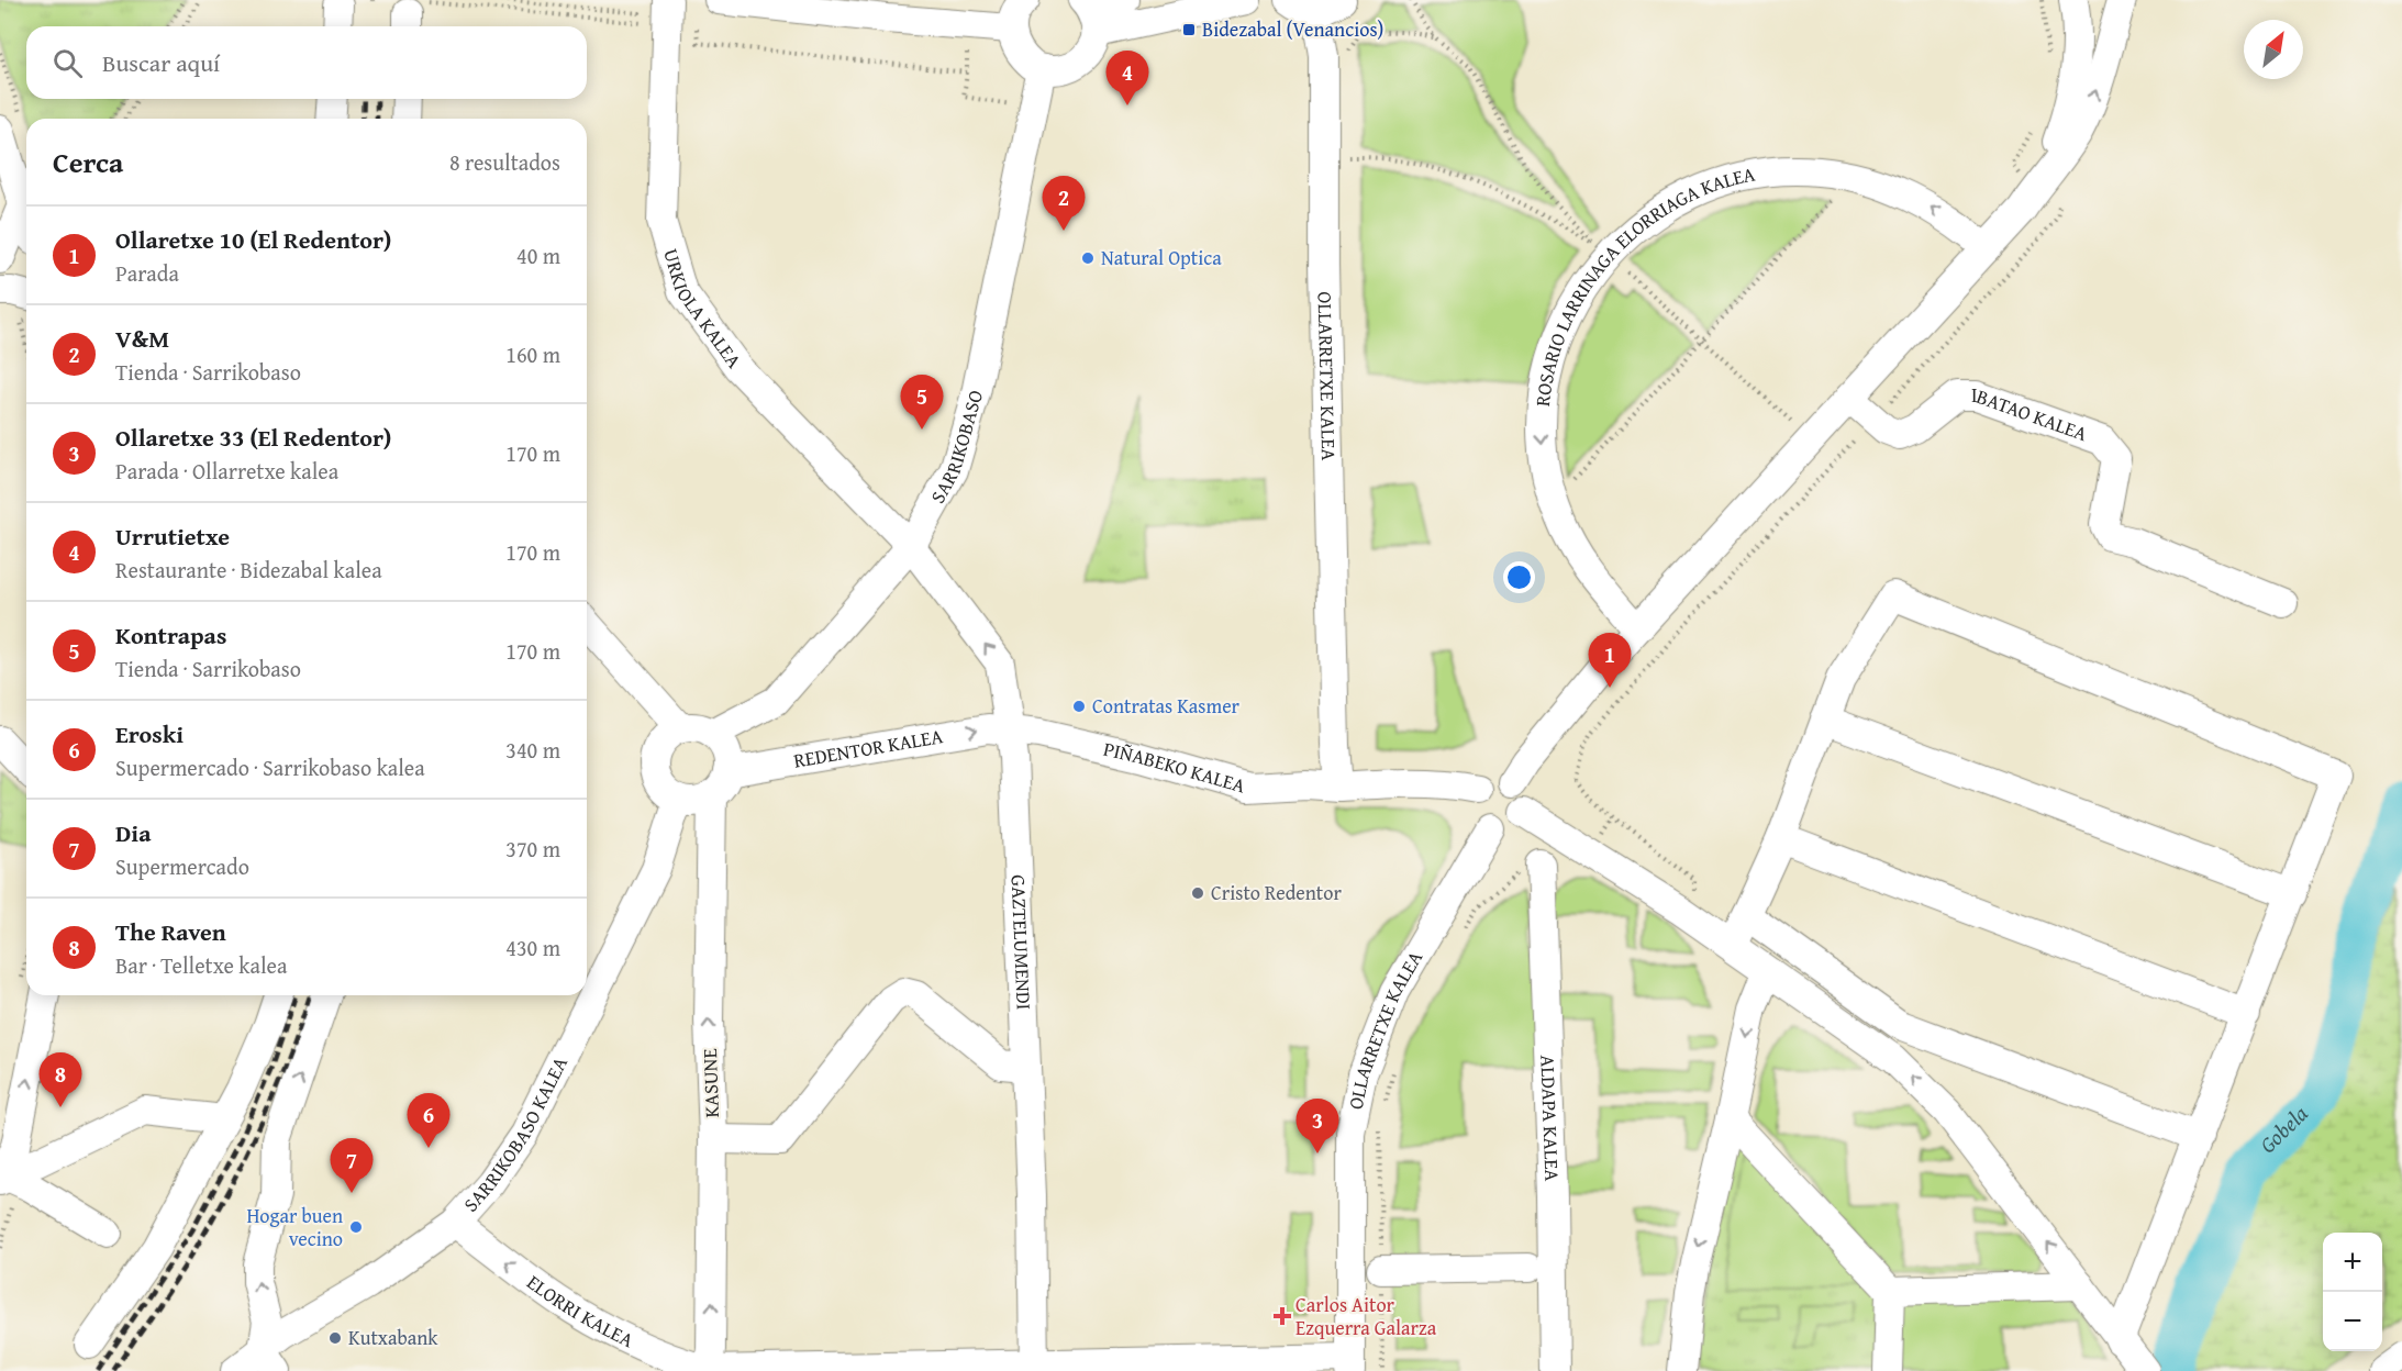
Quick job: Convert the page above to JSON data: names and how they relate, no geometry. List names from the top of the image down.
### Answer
{
  "streets": {
    "street": [
      "ROSARIO LARRINAGA ELORRIAGA KALEA",
      "URKIOLA KALEA",
      "OLLARRETXE KALEA",
      "IBATAO KALEA",
      "SARRIKOBASO",
      "REDENTOR KALEA",
      "PIÑABEKO KALEA",
      "GAZTELUMENDI",
      "KASUNE",
      "ALDAPA KALEA",
      "SARRIKOBASO KALEA",
      "ELORRI KALEA"
    ]
  },
  "crossings": [
    ["URKIOLA KALEA", "SARRIKOBASO"],
    ["URKIOLA KALEA", "GAZTELUMENDI"],
    ["OLLARRETXE KALEA", "PIÑABEKO KALEA"],
    ["OLLARRETXE KALEA", "ELORRI KALEA"],
    ["SARRIKOBASO", "REDENTOR KALEA"],
    ["SARRIKOBASO", "GAZTELUMENDI"],
    ["SARRIKOBASO", "KASUNE"],
    ["SARRIKOBASO", "SARRIKOBASO KALEA"],
    ["REDENTOR KALEA", "PIÑABEKO KALEA"],
    ["REDENTOR KALEA", "GAZTELUMENDI"],
    ["REDENTOR KALEA", "KASUNE"],
    ["REDENTOR KALEA", "SARRIKOBASO KALEA"],
    ["PIÑABEKO KALEA", "GAZTELUMENDI"],
    ["GAZTELUMENDI", "ELORRI KALEA"],
    ["KASUNE", "SARRIKOBASO KALEA"],
    ["KASUNE", "ELORRI KALEA"],
    ["SARRIKOBASO KALEA", "ELORRI KALEA"]
  ],
  "one_way": ["REDENTOR KALEA", "KASUNE"],
  "water": ["Gobela"],
  "places": {
    "transit": ["Bidezabal (Venancios)"],
    "other": [
      "Natural Optica",
      "Contratas Kasmer",
      "Cristo Redentor",
      "Hogar buen vecino",
      "Kutxabank"
    ],
    "health": ["Carlos Aitor Ezquerra Galarza"]
  },
  "north": "top right",
  "page": {
    "search": "Buscar aquí",
    "pins": [
      "4",
      "2",
      "5",
      "1",
      "8",
      "6",
      "3",
      "7"
    ],
    "heading": ["Cerca", "8 resultados"],
    "list": [
      {
        "mark": "1",
        "name": "Ollaretxe 10 (El Redentor)",
        "note": "Parada",
        "value": "40 m"
      },
      {
        "mark": "2",
        "name": "V&M",
        "note": "Tienda · Sarrikobaso",
        "value": "160 m"
      },
      {
        "mark": "3",
        "name": "Ollaretxe 33 (El Redentor)",
        "note": "Parada · Ollarretxe kalea",
        "value": "170 m"
      },
      {
        "mark": "4",
        "name": "Urrutietxe",
        "note": "Restaurante · Bidezabal kalea",
        "value": "170 m"
      },
      {
        "mark": "5",
        "name": "Kontrapas",
        "note": "Tienda · Sarrikobaso",
        "value": "170 m"
      },
      {
        "mark": "6",
        "name": "Eroski",
        "note": "Supermercado · Sarrikobaso kalea",
        "value": "340 m"
      },
      {
        "mark": "7",
        "name": "Dia",
        "note": "Supermercado",
        "value": "370 m"
      },
      {
        "mark": "8",
        "name": "The Raven",
        "note": "Bar · Telletxe kalea",
        "value": "430 m"
      }
    ],
    "map_buttons": ["+", "−"]
  }
}
